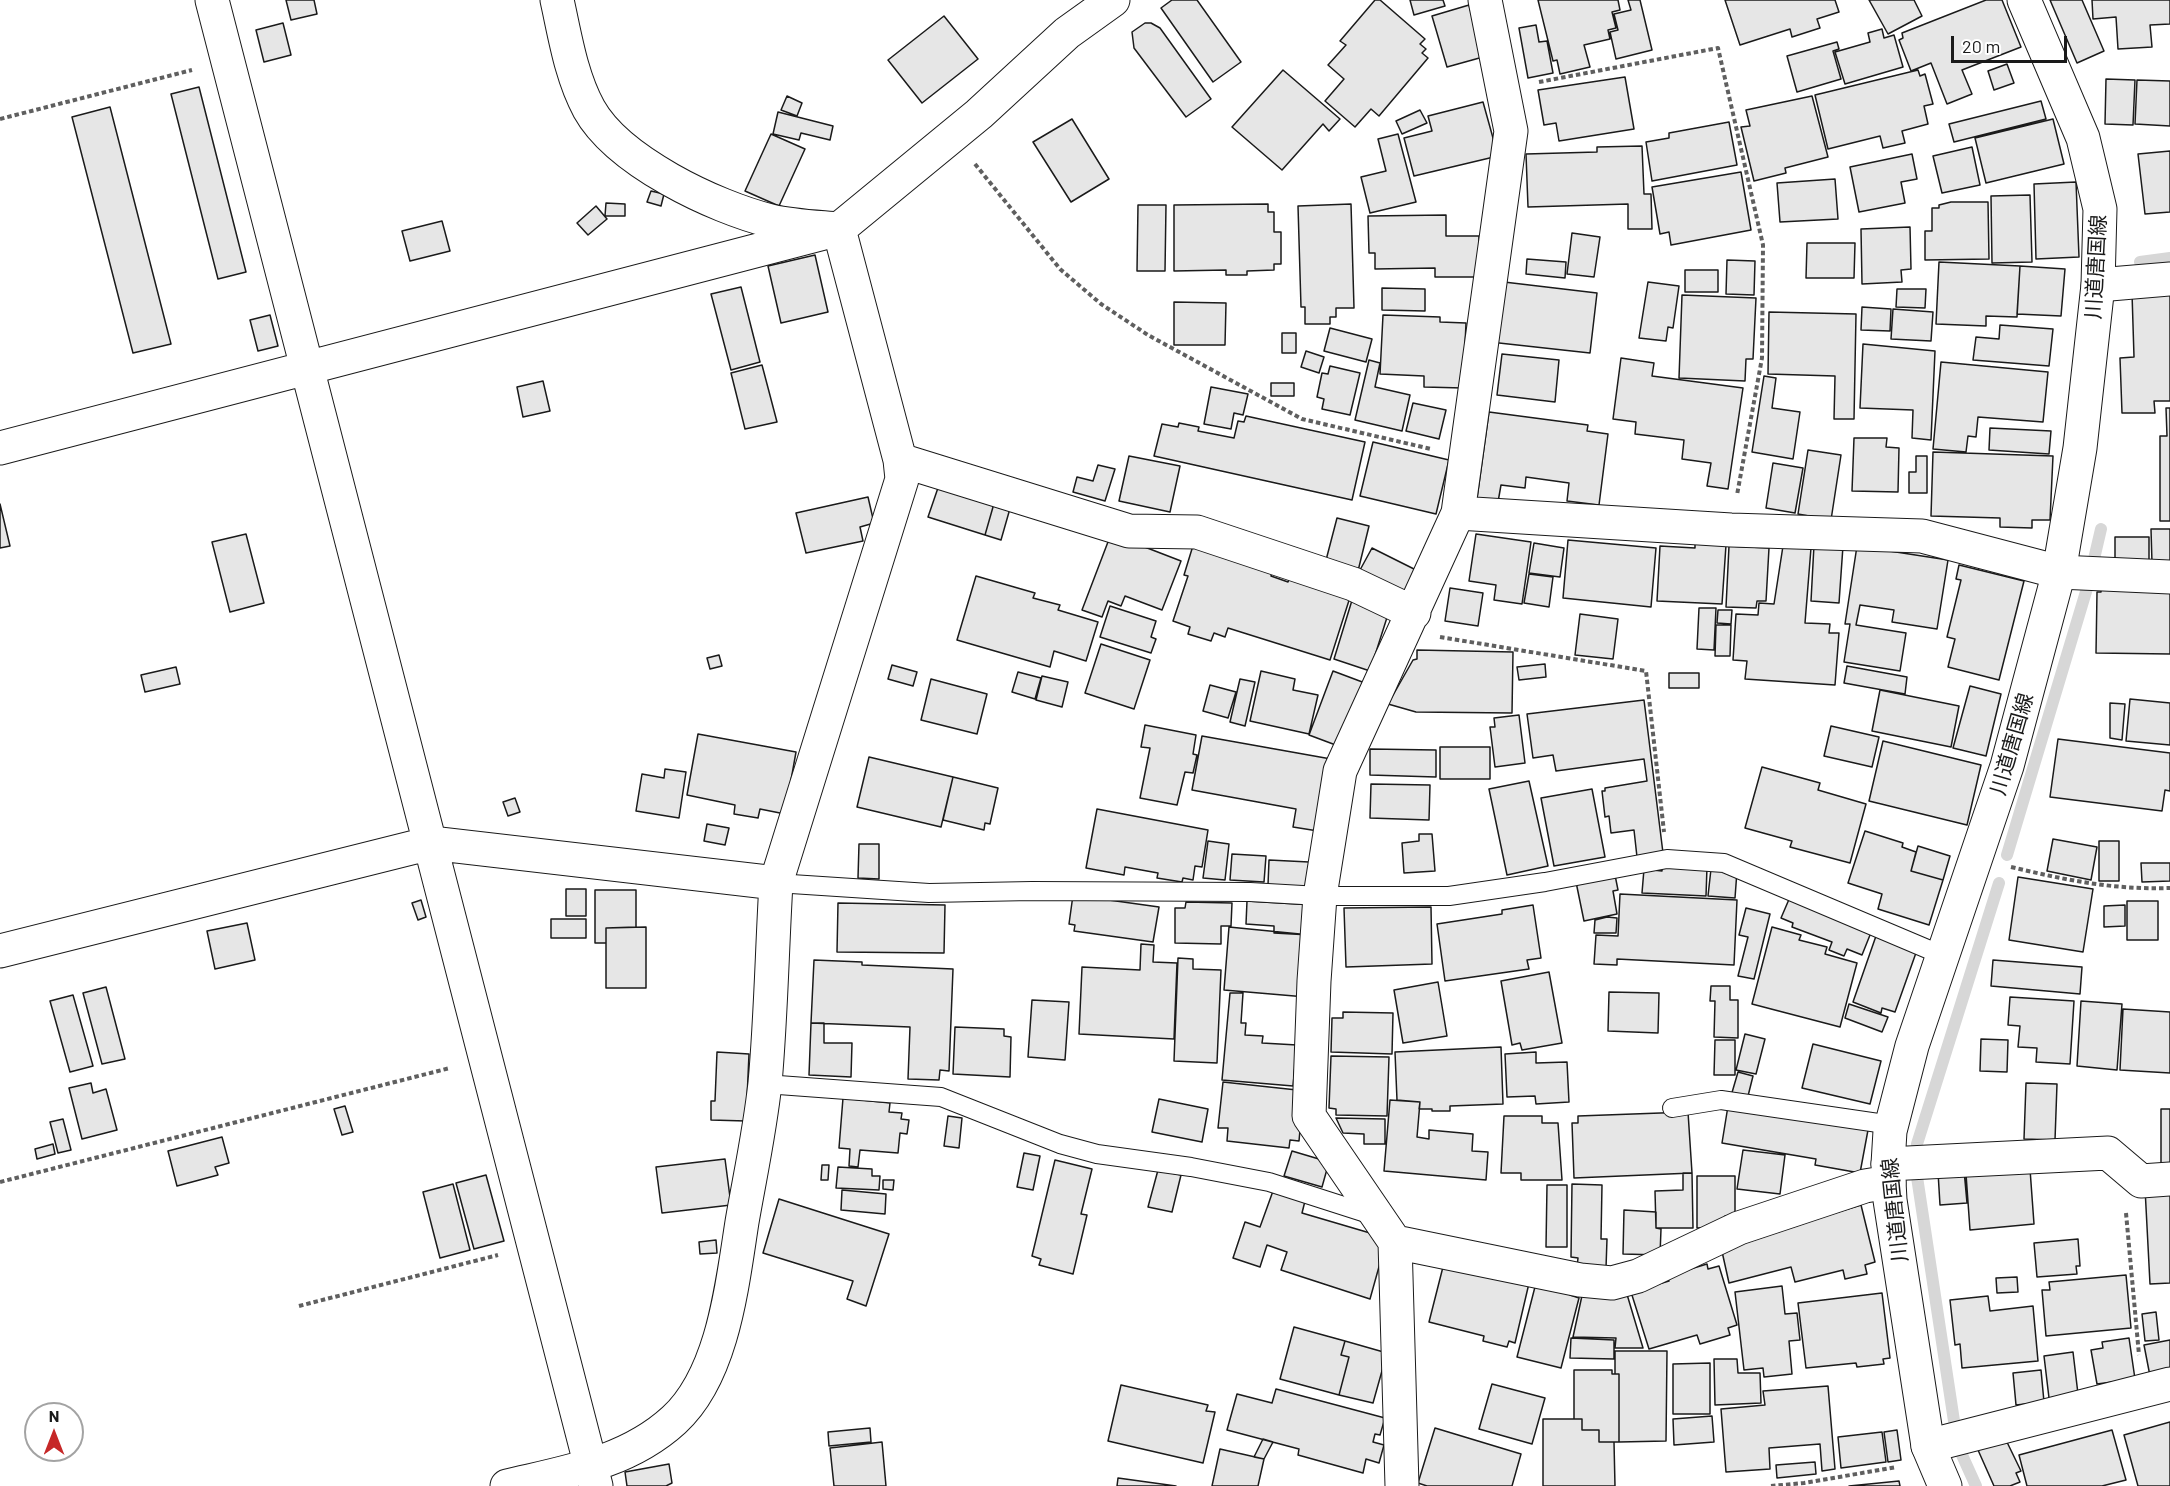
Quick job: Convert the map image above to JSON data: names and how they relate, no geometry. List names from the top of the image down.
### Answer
{
  "streets": {
    "street": ["川道唐国線"]
  },
  "scale_bar": "20 m",
  "north": "top"
}
